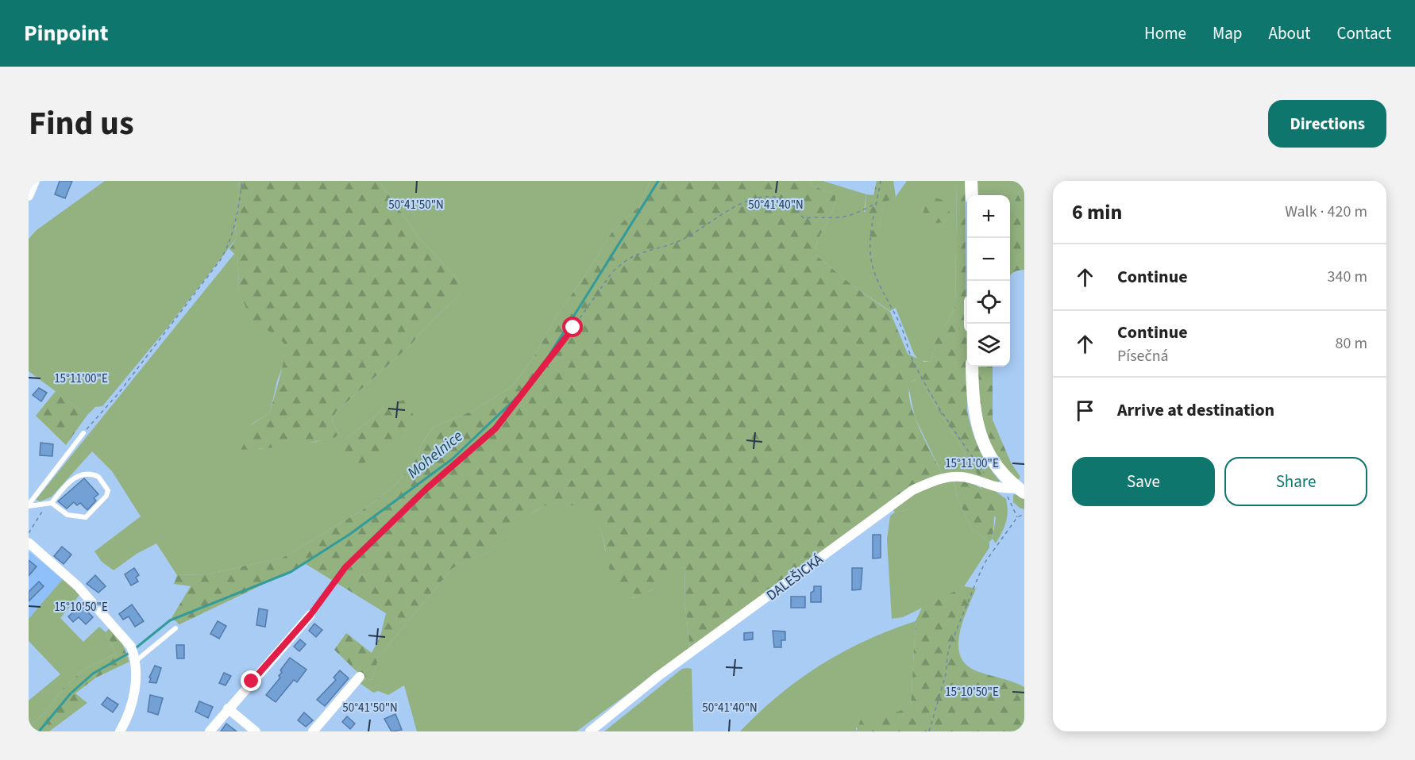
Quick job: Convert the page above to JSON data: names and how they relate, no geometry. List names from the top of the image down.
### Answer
{
  "streets": {
    "street": ["DALEŠICKÁ"]
  },
  "water": ["Mohelnice"],
  "page": {
    "header": "Pinpoint",
    "nav": [
      "Home",
      "Map",
      "About",
      "Contact"
    ],
    "title": "Find us",
    "buttons": [
      "Directions",
      ["Save", "Share"]
    ],
    "heading": ["6 min", "Walk · 420 m"],
    "map_buttons": ["+", "−"],
    "list": [
      ["Continue", "340 m"],
      ["Continue", "Písečná", "80 m"],
      "Arrive at destination"
    ]
  },
  "coordinates": [
    "50°41'50\"N",
    "50°41'40\"N",
    "15°11'00\"E",
    "15°10'50\"E"
  ]
}
